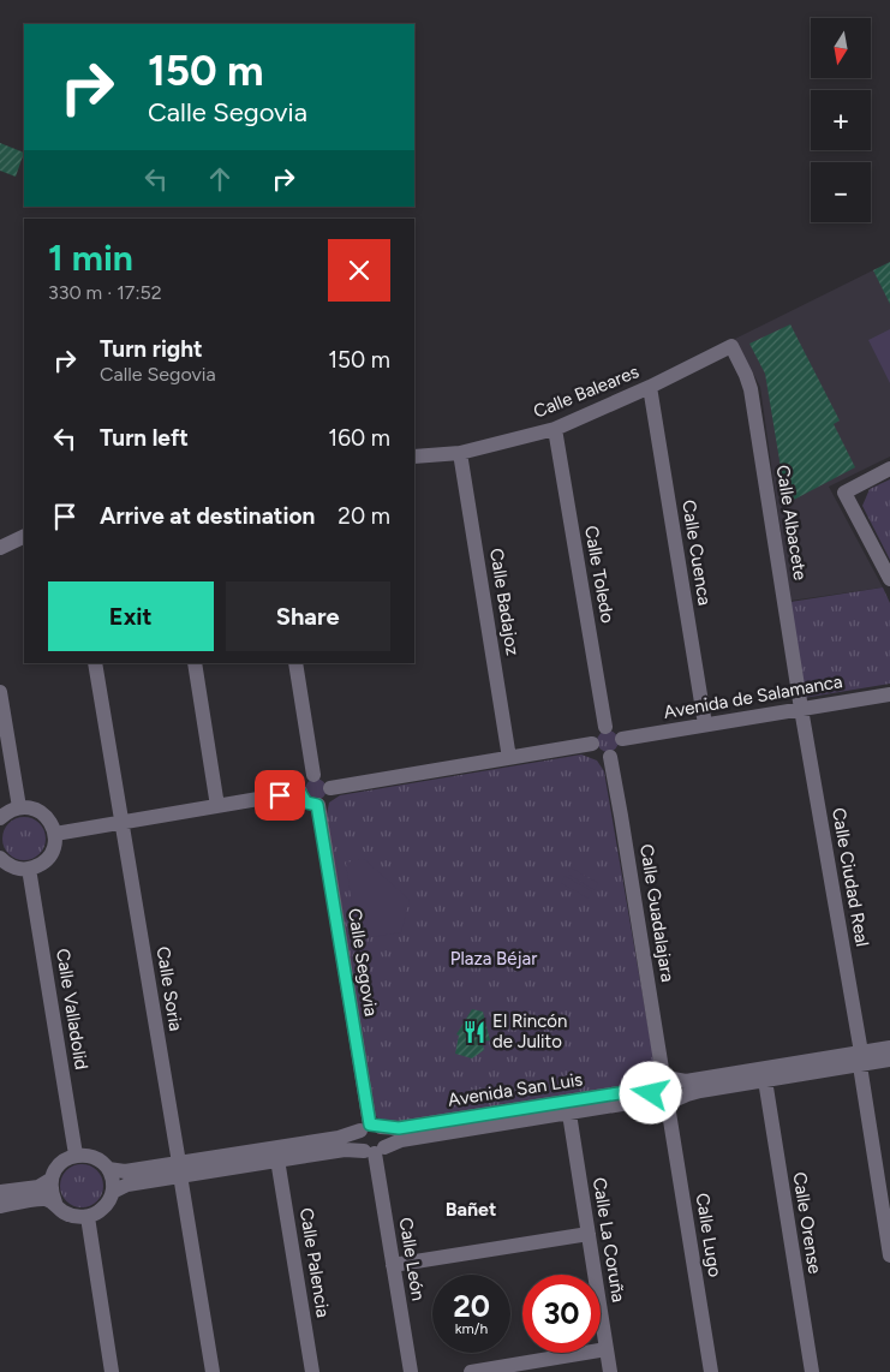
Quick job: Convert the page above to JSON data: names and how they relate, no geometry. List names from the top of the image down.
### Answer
{
  "streets": {
    "street": [
      "Calle Baleares",
      "Calle Albacete",
      "Calle Cuenca",
      "Calle Toledo",
      "Calle Badajoz",
      "Avenida de Salamanca",
      "Calle Ciudad Real",
      "Calle Guadalajara",
      "Calle Segovia",
      "Calle Soria",
      "Calle Valladolid",
      "Avenida San Luis",
      "Calle Orense",
      "Calle Lugo",
      "Calle La Coruña",
      "Calle León",
      "Calle Palencia"
    ]
  },
  "crossings": [
    ["Calle Baleares", "Calle Albacete"],
    ["Calle Baleares", "Calle Cuenca"],
    ["Calle Baleares", "Calle Toledo"],
    ["Calle Baleares", "Calle Badajoz"],
    ["Calle Albacete", "Avenida de Salamanca"],
    ["Calle Albacete", "Calle Ciudad Real"],
    ["Calle Cuenca", "Avenida de Salamanca"],
    ["Calle Toledo", "Avenida de Salamanca"],
    ["Calle Toledo", "Calle Guadalajara"],
    ["Avenida de Salamanca", "Calle Ciudad Real"],
    ["Avenida de Salamanca", "Calle Guadalajara"],
    ["Calle Ciudad Real", "Avenida San Luis"],
    ["Calle Guadalajara", "Avenida San Luis"],
    ["Calle Segovia", "Avenida San Luis"],
    ["Calle Soria", "Avenida San Luis"],
    ["Calle Valladolid", "Avenida San Luis"],
    ["Avenida San Luis", "Calle Orense"],
    ["Avenida San Luis", "Calle Lugo"],
    ["Avenida San Luis", "Calle La Coruña"],
    ["Avenida San Luis", "Calle León"],
    ["Avenida San Luis", "Calle Palencia"]
  ],
  "districts": ["Bañet"],
  "parks": ["Plaza Béjar"],
  "places": {
    "restaurant": ["El Rincón de Julito"]
  },
  "north": "bottom",
  "page": {
    "map_buttons": ["+", "−"],
    "turn": ["150 m", "Calle Segovia"],
    "heading": ["1 min", "330 m · 17:52"],
    "list": [
      {
        "name": "Turn right",
        "note": "Calle Segovia",
        "value": "150 m"
      },
      {
        "name": "Turn left",
        "value": "160 m"
      },
      {
        "name": "Arrive at destination",
        "value": "20 m"
      }
    ],
    "buttons": ["Exit", "Share"],
    "speed": "20 km/h",
    "limit": "30"
  }
}
